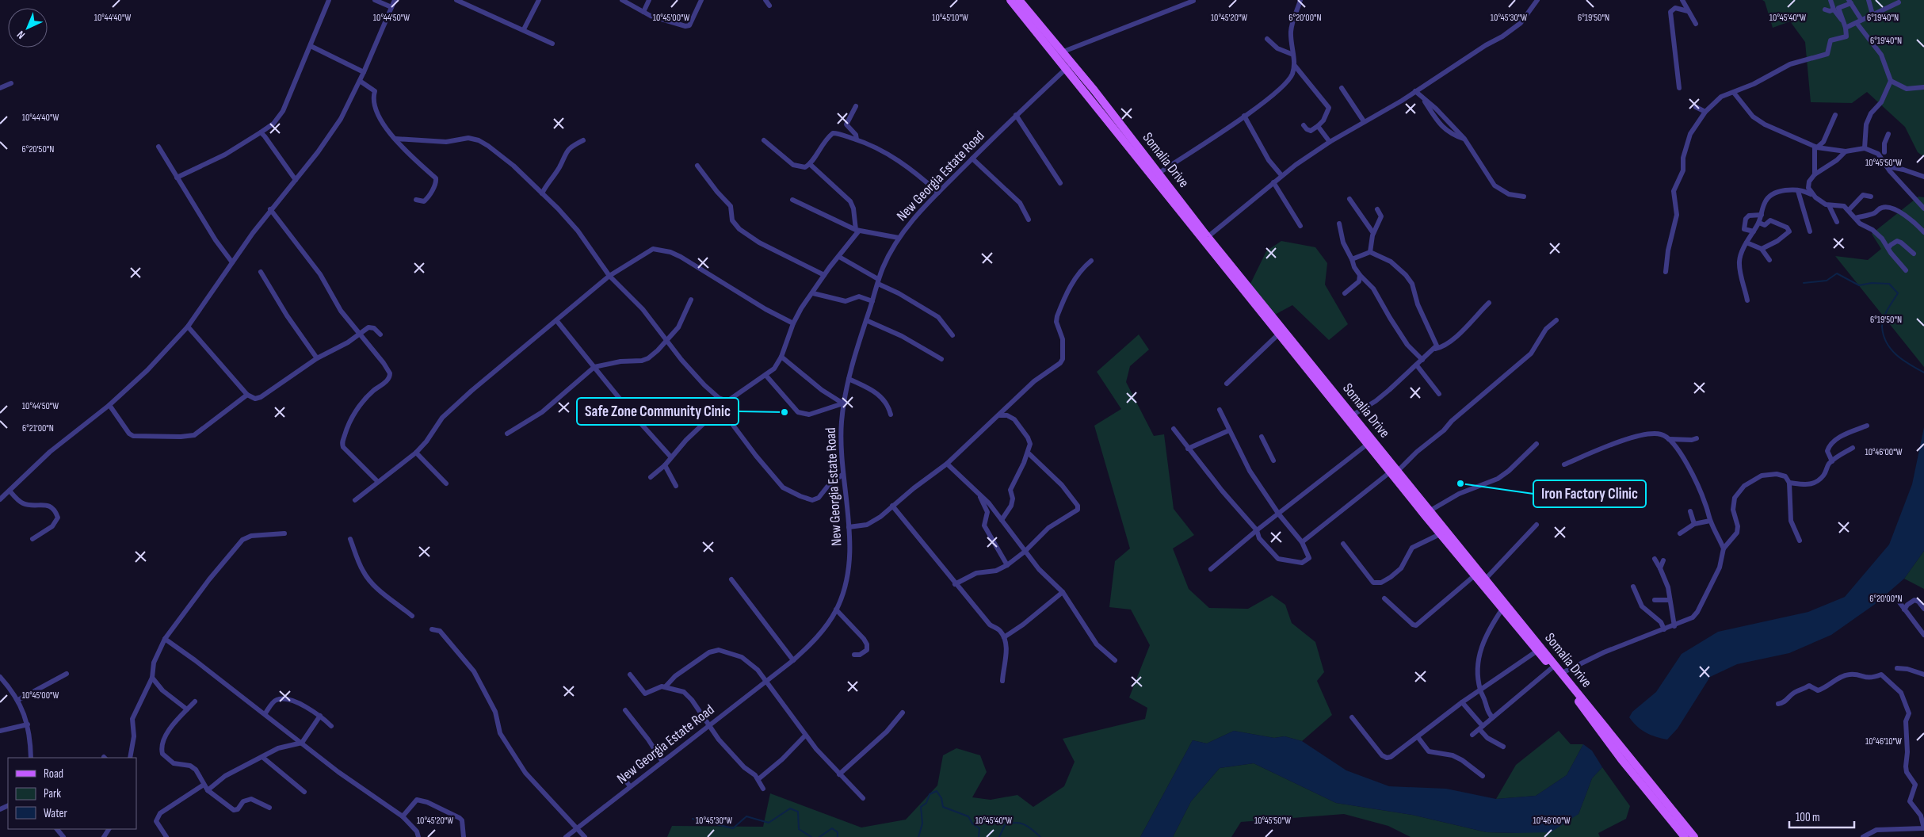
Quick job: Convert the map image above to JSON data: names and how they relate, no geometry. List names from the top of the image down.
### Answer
{
  "streets": {
    "main road": ["Somalia Drive"],
    "street": ["New Georgia Estate Road"]
  },
  "crossings": [
    ["Somalia Drive", "New Georgia Estate Road"]
  ],
  "places": ["Safe Zone Community Cinic", "Iron Factory Clinic"],
  "legend": ["Road", "Park", "Water"],
  "scale_bar": "100 m",
  "north": "bottom left",
  "coordinates": [
    "6°20'00\"N",
    "6°19'50\"N",
    "6°19'40\"N",
    "10°44'40\"W",
    "10°44'50\"W",
    "10°45'00\"W",
    "10°45'10\"W",
    "10°45'20\"W",
    "10°45'30\"W",
    "10°45'40\"W",
    "6°20'50\"N",
    "10°45'50\"W",
    "6°21'00\"N",
    "10°46'00\"W",
    "10°46'10\"W"
  ]
}
